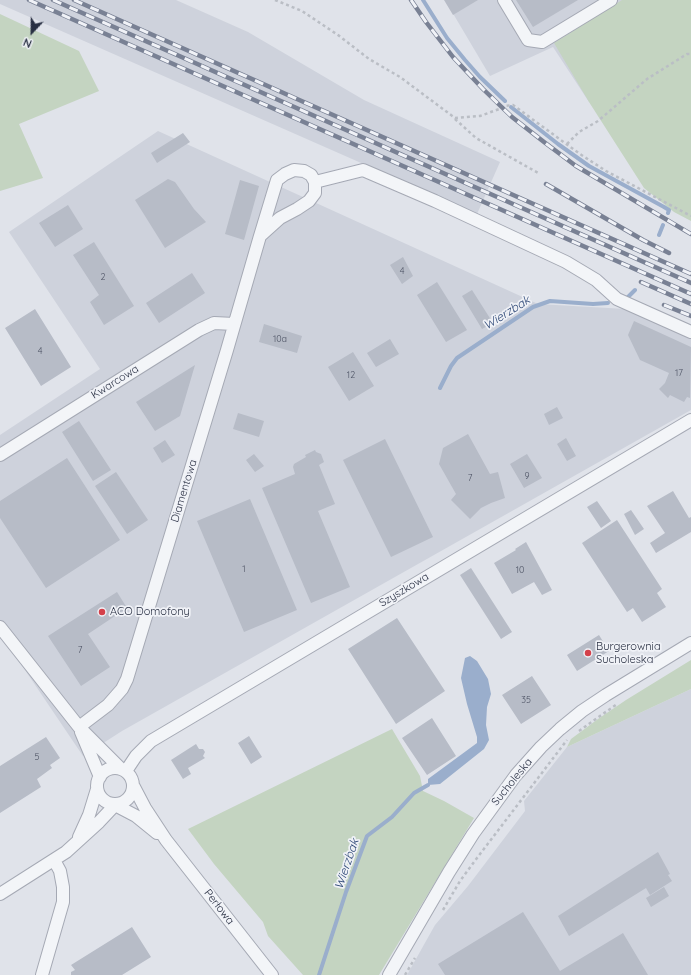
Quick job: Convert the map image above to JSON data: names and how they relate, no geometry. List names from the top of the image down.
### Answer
{
  "streets": {
    "street": [
      "Kwarcowa",
      "Diamentowa",
      "Szyszkowa",
      "Sucholeska",
      "Perłowa"
    ]
  },
  "crossings": [
    ["Kwarcowa", "Diamentowa"],
    ["Szyszkowa", "Perłowa"]
  ],
  "water": ["Wierzbak"],
  "places": ["ACO Domofony", "Burgerownia Sucholeska"],
  "house_numbers": [
    "4",
    "2",
    "10a",
    "4",
    "17",
    "12",
    "9",
    "7",
    "1",
    "10",
    "7",
    "35",
    "5"
  ],
  "north": "bottom"
}
